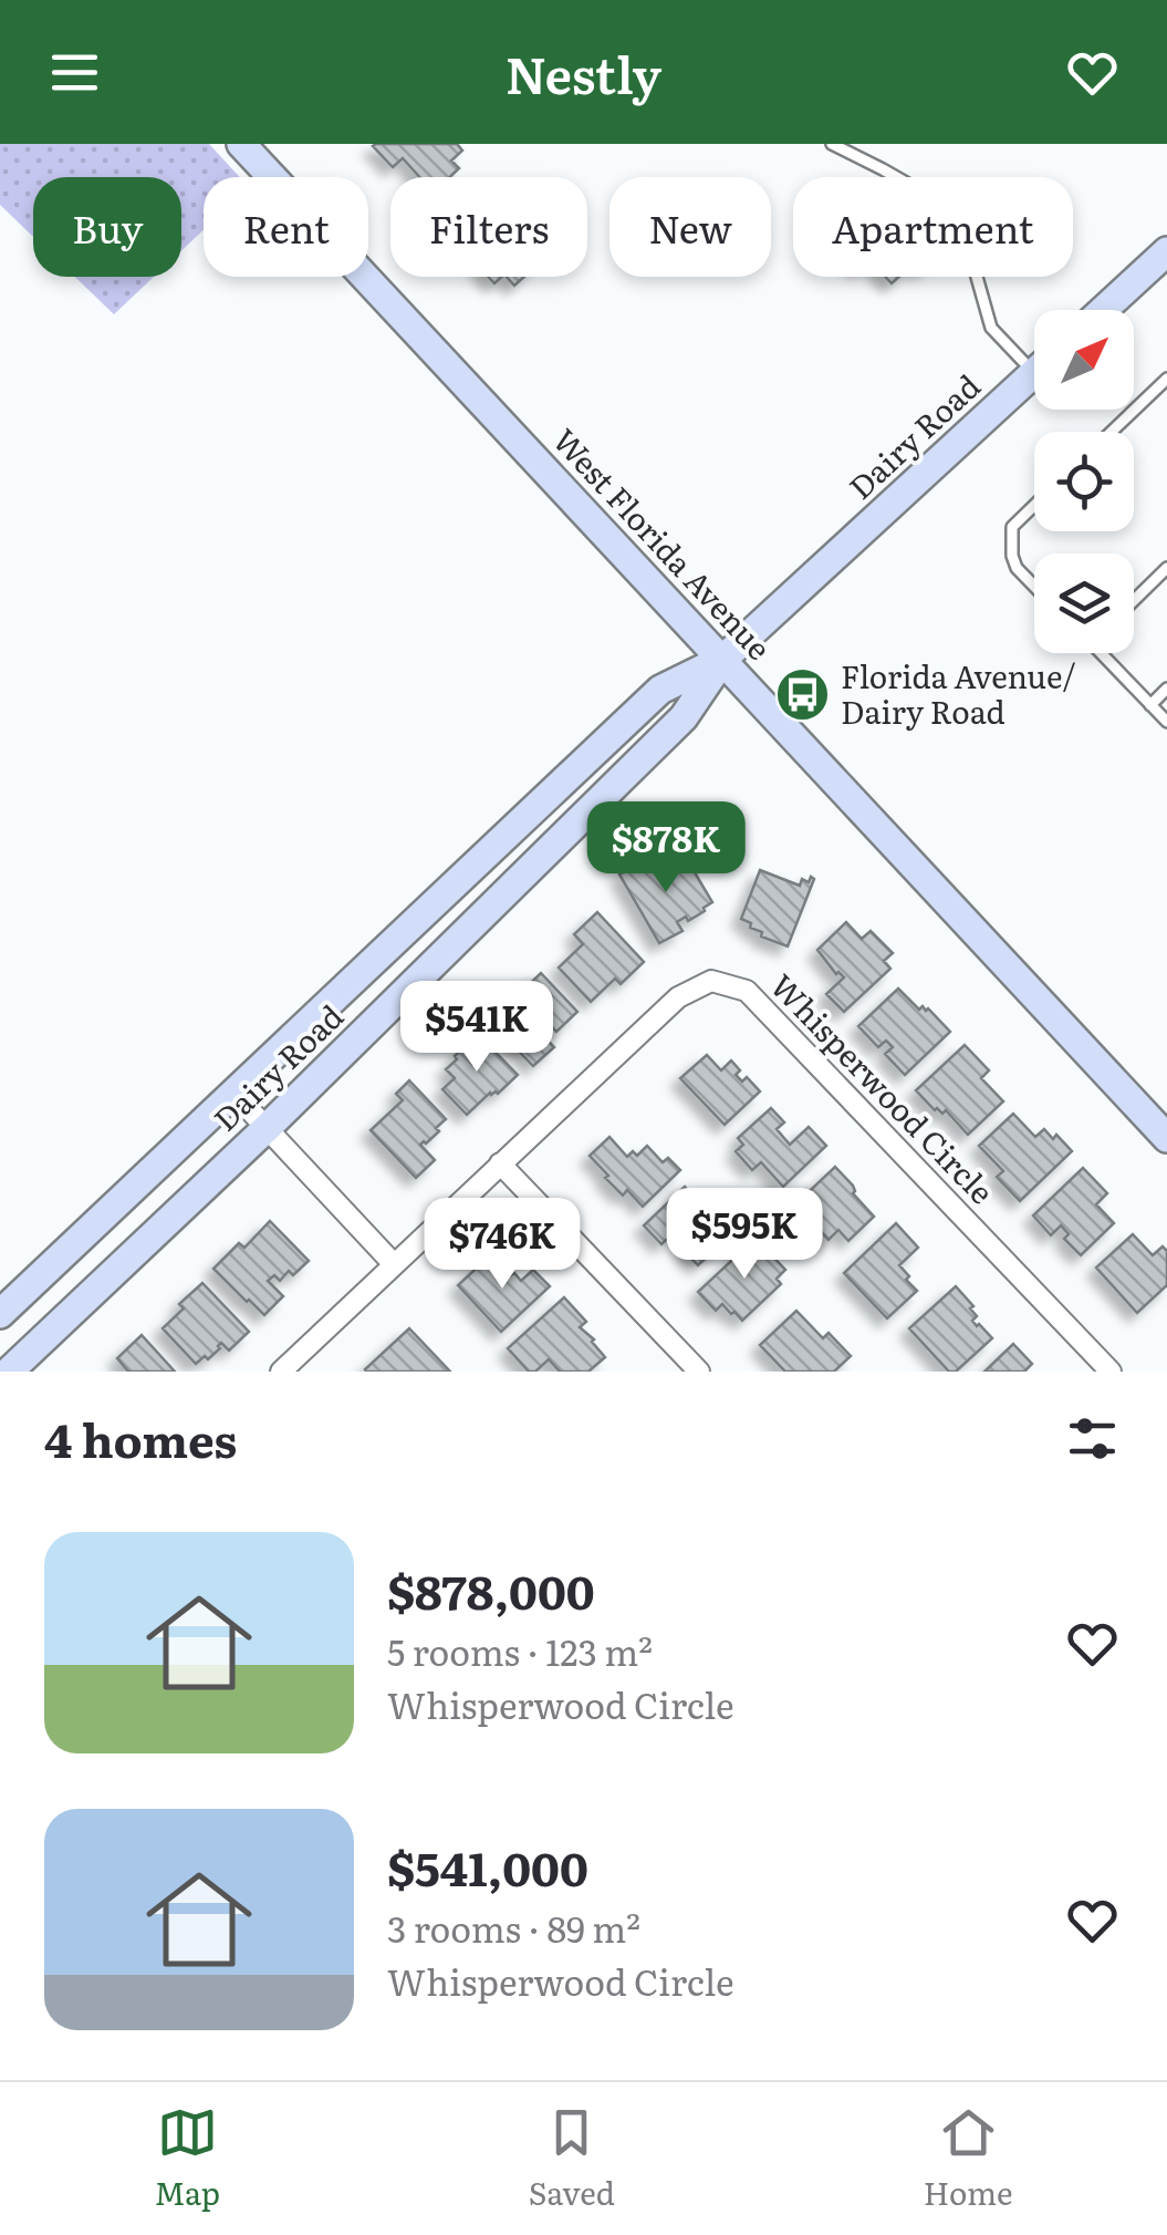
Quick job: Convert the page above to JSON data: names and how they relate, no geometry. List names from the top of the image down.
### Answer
{
  "streets": {
    "street": ["Dairy Road", "West Florida Avenue", "Whisperwood Circle"]
  },
  "crossings": [
    ["Dairy Road", "West Florida Avenue"]
  ],
  "places": {
    "bus stop": ["Florida Avenue/ Dairy Road"]
  },
  "north": "top right",
  "page": {
    "header": "Nestly",
    "chip": [
      "Buy",
      "Rent",
      "Filters",
      "New",
      "Apartment"
    ],
    "price": [
      "$878K",
      "$541K",
      "$595K",
      "$746K"
    ],
    "heading": "4 homes",
    "list": [
      {
        "name": "$878,000",
        "note": "5 rooms · 123 m² · Whisperwood Circle"
      },
      {
        "name": "$541,000",
        "note": "3 rooms · 89 m² · Whisperwood Circle"
      }
    ],
    "tabs": ["Map", "Saved", "Home"]
  }
}
